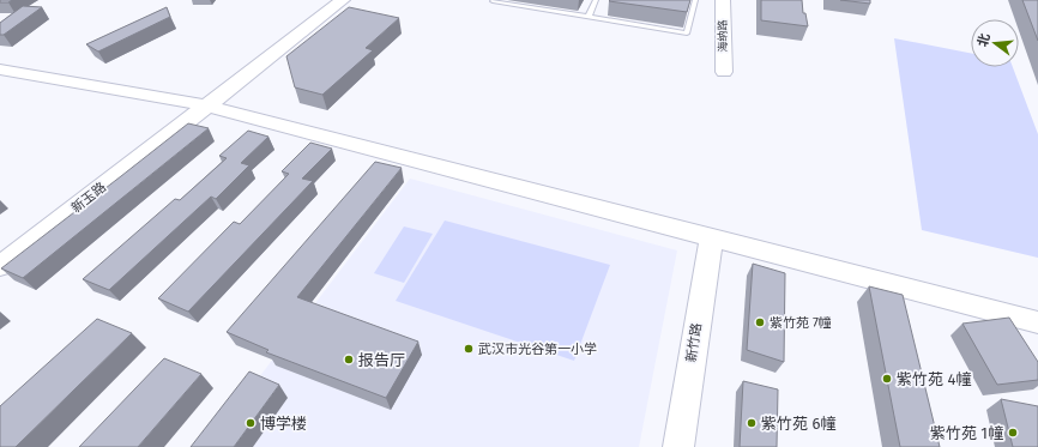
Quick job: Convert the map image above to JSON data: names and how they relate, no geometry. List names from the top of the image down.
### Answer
{
  "streets": {
    "street": ["海纳路", "新玉路", "新竹路"]
  },
  "places": [
    "紫竹苑 7幢",
    "武汉市光谷第一小学",
    "报告厅",
    "紫竹苑 4幢",
    "博学楼",
    "紫竹苑 6幢",
    "紫竹苑 1幢"
  ],
  "north": "left"
}
